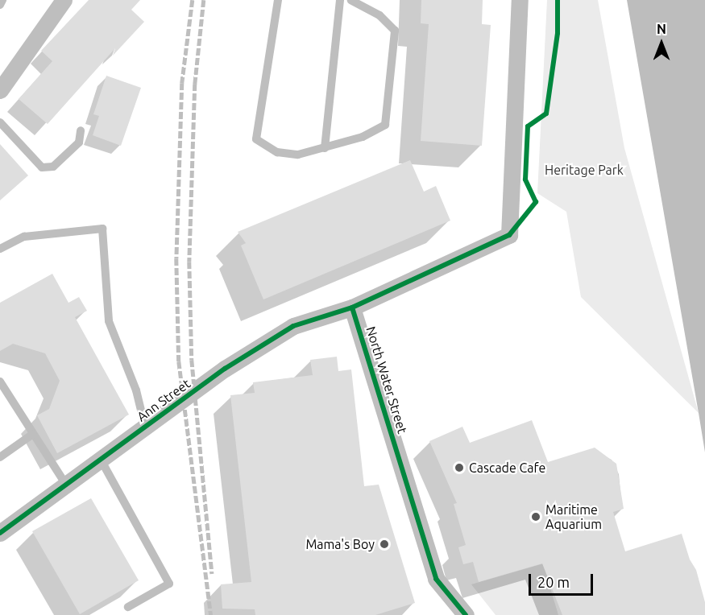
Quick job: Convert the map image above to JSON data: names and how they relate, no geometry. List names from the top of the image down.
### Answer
{
  "streets": {
    "street": ["North Water Street", "Ann Street"]
  },
  "crossings": [
    ["North Water Street", "Ann Street"]
  ],
  "parks": ["Heritage Park"],
  "places": ["Cascade Cafe", "Maritime Aquarium", "Mama's Boy"],
  "scale_bar": "20 m",
  "north": "top"
}
